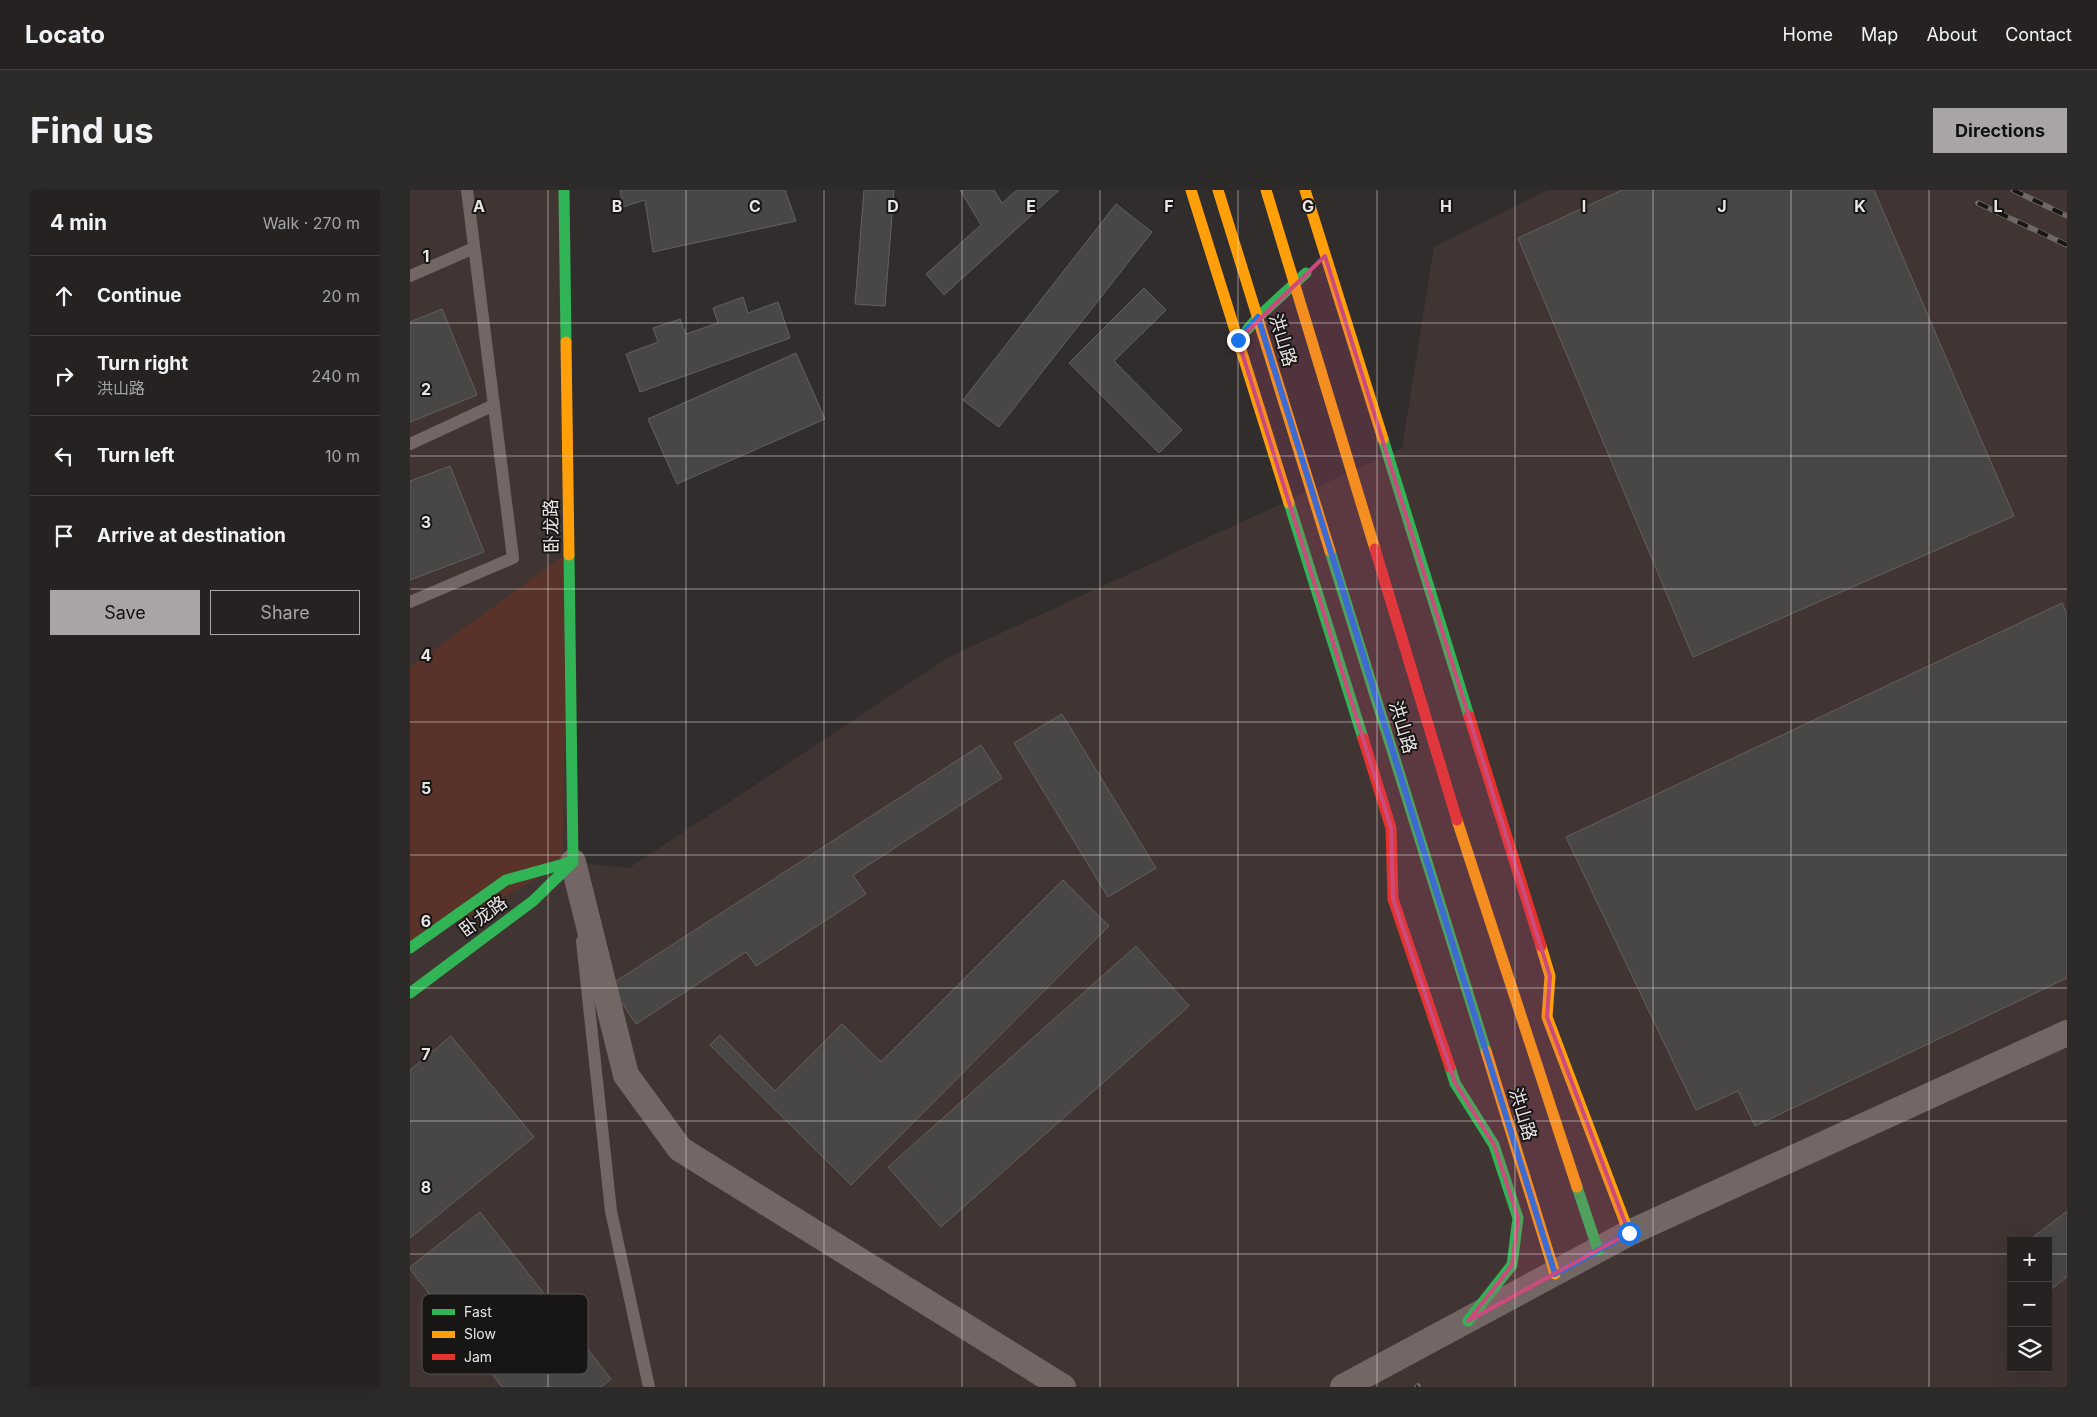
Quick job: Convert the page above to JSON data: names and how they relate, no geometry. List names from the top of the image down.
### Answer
{
  "streets": {
    "street": ["洪山路", "卧龙路"]
  },
  "legend": ["Fast", "Slow", "Jam"],
  "page": {
    "header": "Locato",
    "nav": [
      "Home",
      "Map",
      "About",
      "Contact"
    ],
    "buttons": [
      "Directions",
      ["Save", "Share"]
    ],
    "title": "Find us",
    "heading": ["4 min", "Walk · 270 m"],
    "list": [
      ["Continue", "20 m"],
      ["Turn right", "洪山路", "240 m"],
      ["Turn left", "10 m"],
      "Arrive at destination"
    ],
    "map_buttons": ["+", "−"]
  },
  "grid": {
    "columns": [
      "A",
      "B",
      "C",
      "D",
      "E",
      "F",
      "G",
      "H",
      "I",
      "J",
      "K",
      "L"
    ],
    "rows": [
      "1",
      "2",
      "3",
      "4",
      "5",
      "6",
      "7",
      "8"
    ]
  }
}
